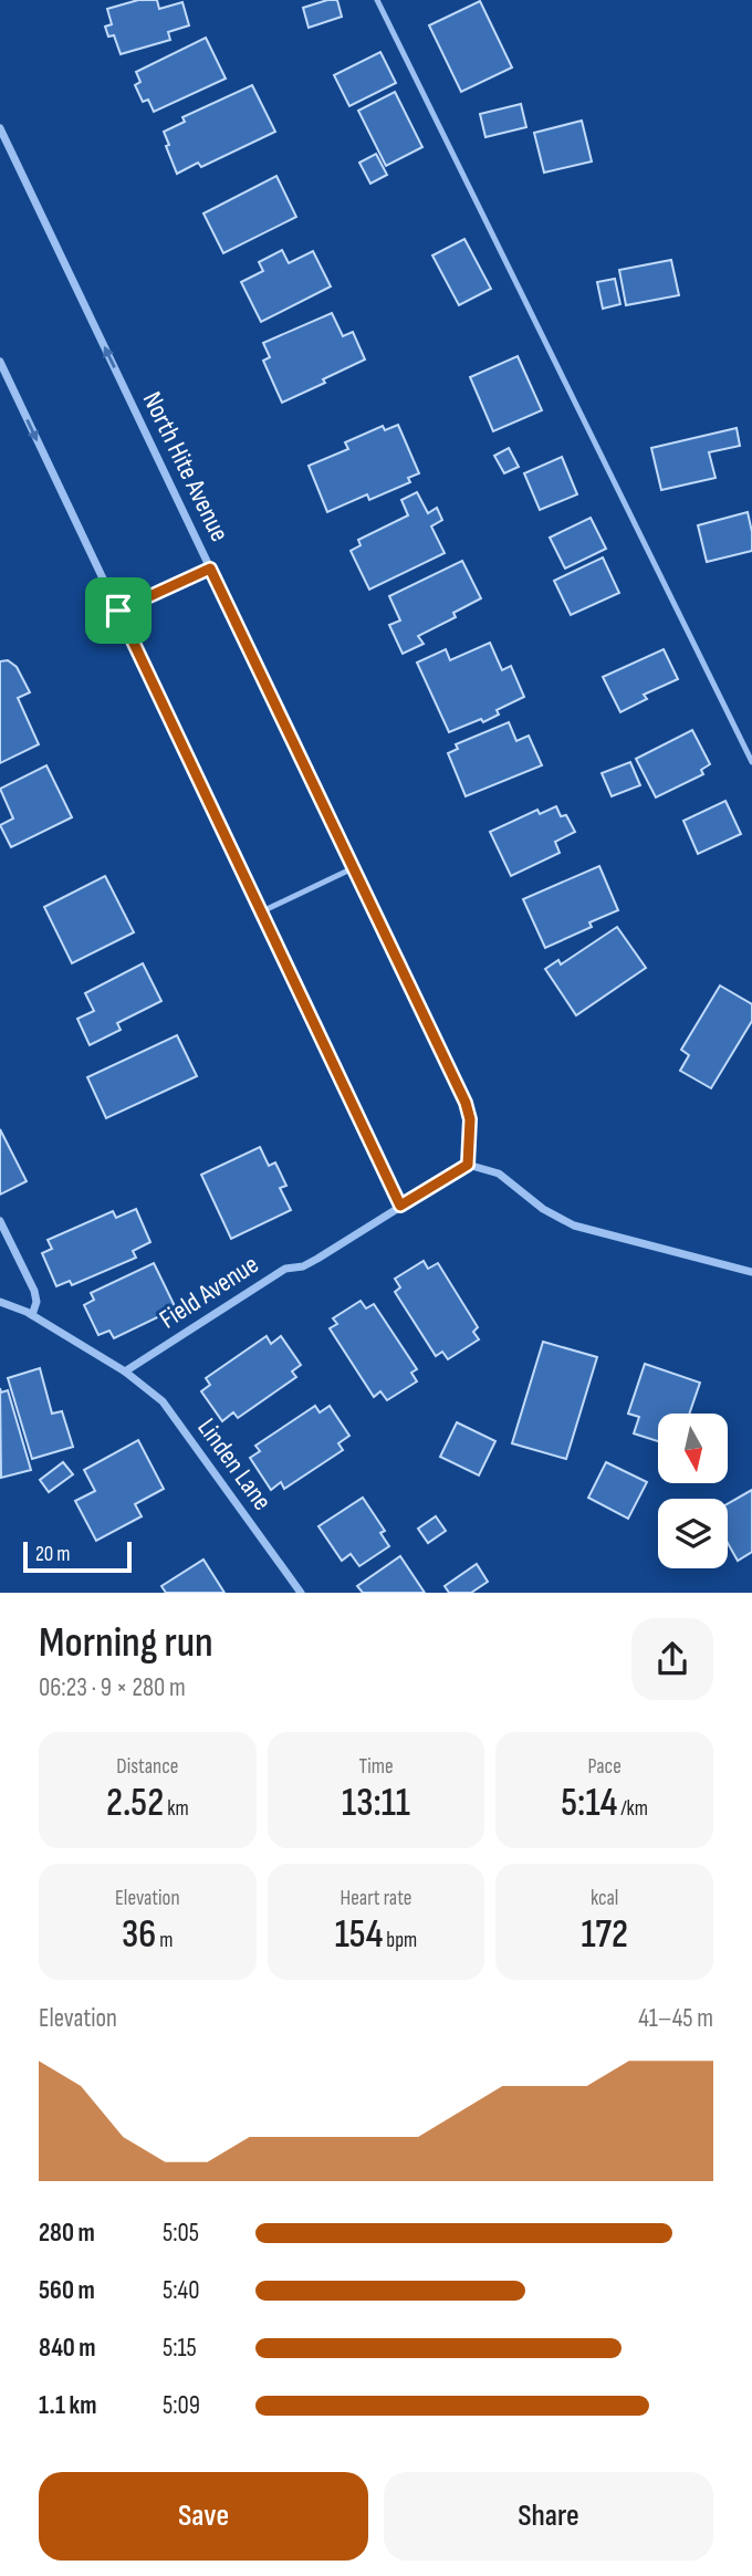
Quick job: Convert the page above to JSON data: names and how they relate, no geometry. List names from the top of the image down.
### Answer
{
  "streets": {
    "street": ["North Hite Avenue", "Field Avenue", "Linden Lane"]
  },
  "crossings": [
    ["North Hite Avenue", "Field Avenue"],
    ["Field Avenue", "Linden Lane"]
  ],
  "one_way": ["North Hite Avenue"],
  "scale_bar": "20 m",
  "north": "bottom",
  "page": {
    "scale": "20 m",
    "heading": ["Morning run", "06:23 · 9 × 280 m"],
    "stats": [
      ["Distance", "2.52 km"],
      ["Time", "13:11"],
      ["Pace", "5:14 /km"],
      ["Elevation", "36 m"],
      ["Heart rate", "154 bpm"],
      ["kcal", "172"]
    ],
    "chart": ["Elevation", "41–45 m"],
    "list": [
      {
        "name": "280 m",
        "note": "5:05"
      },
      {
        "name": "560 m",
        "note": "5:40"
      },
      {
        "name": "840 m",
        "note": "5:15"
      },
      {
        "name": "1.1 km",
        "note": "5:09"
      }
    ],
    "buttons": ["Save", "Share"]
  }
}
